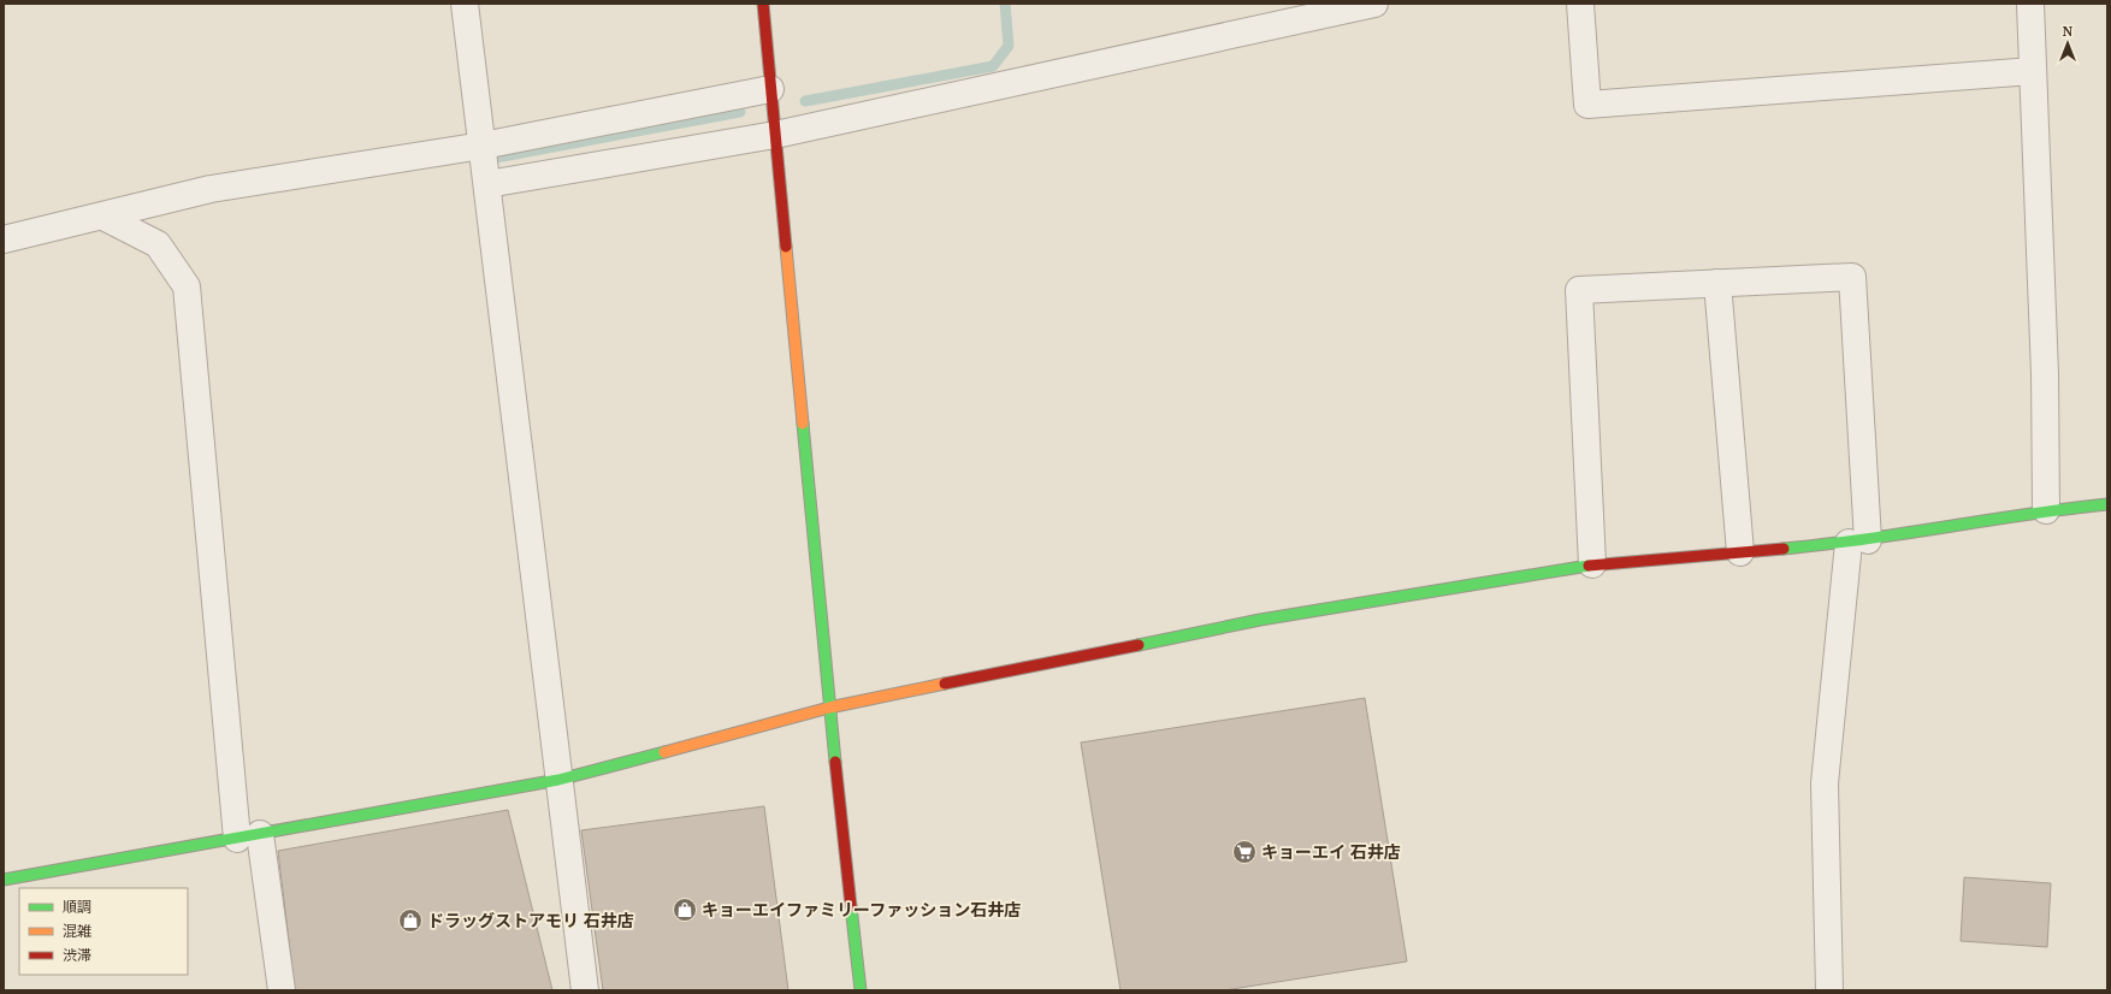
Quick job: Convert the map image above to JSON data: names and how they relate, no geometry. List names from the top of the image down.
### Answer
{
  "places": {
    "supermarket": ["キョーエイ 石井店"],
    "shop": ["キョーエイファミリーファッション石井店", "ドラッグストアモリ 石井店"]
  },
  "legend": ["順調", "混雑", "渋滞"],
  "north": "top"
}
